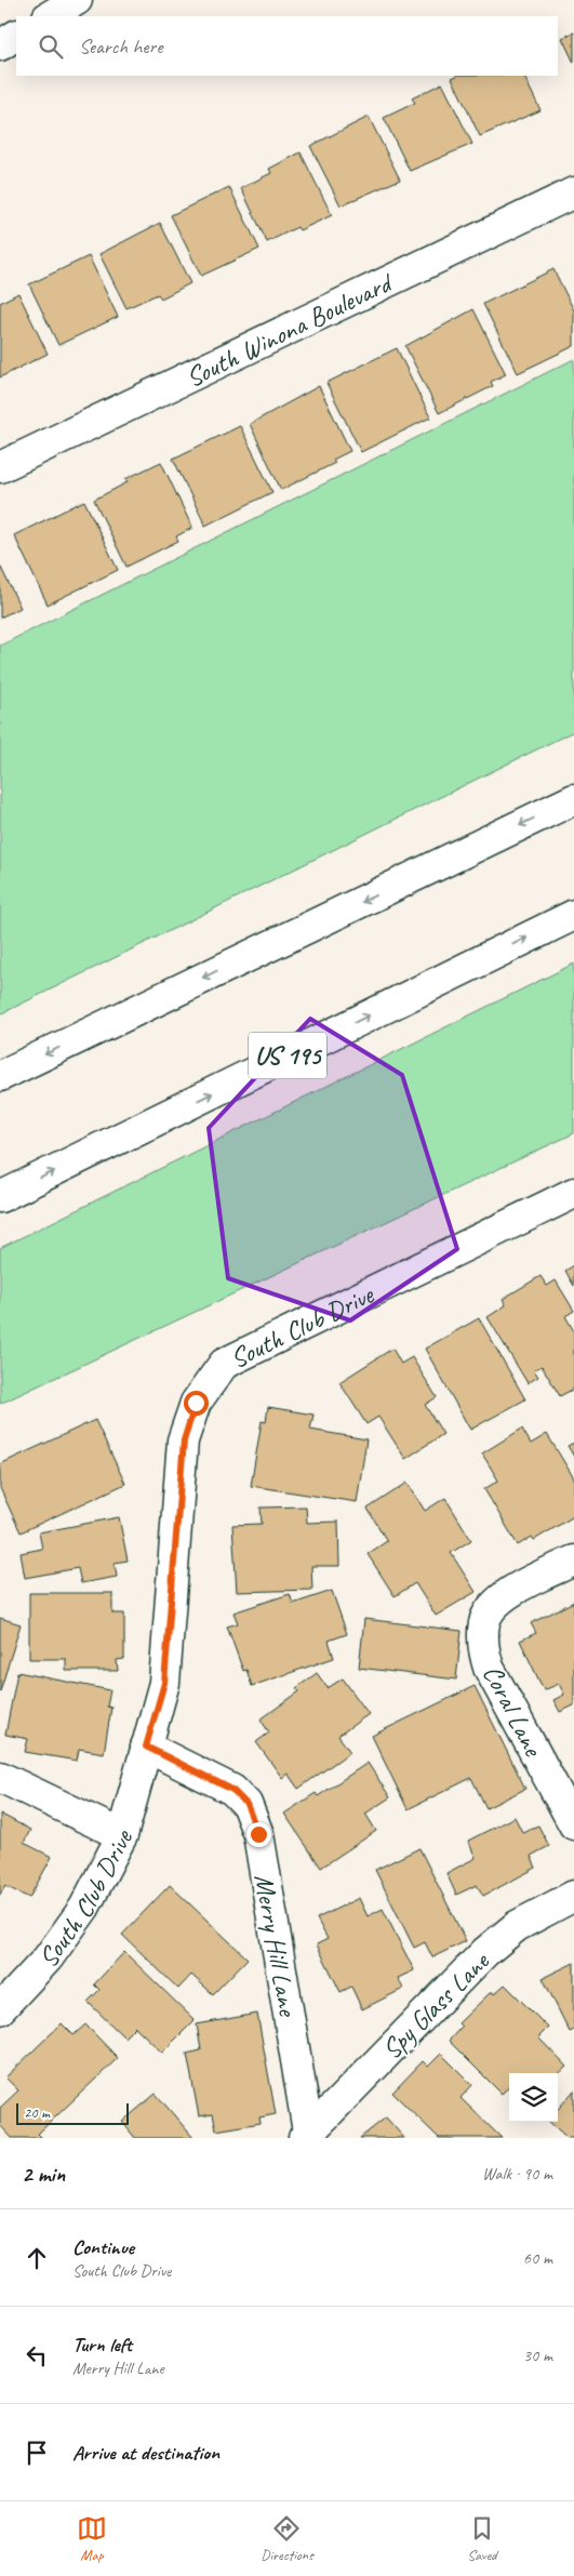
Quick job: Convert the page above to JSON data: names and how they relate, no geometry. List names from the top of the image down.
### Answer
{
  "streets": {
    "main road": [
      "South Winona Boulevard",
      "US 195",
      "South Club Drive",
      "Coral Lane",
      "Merry Hill Lane",
      "Spy Glass Lane"
    ]
  },
  "crossings": [
    ["South Club Drive", "Merry Hill Lane"],
    ["Merry Hill Lane", "Spy Glass Lane"]
  ],
  "scale_bar": "20 m",
  "page": {
    "search": "Search here",
    "scale": "20 m",
    "heading": ["2 min", "Walk · 90 m"],
    "list": [
      ["Continue", "South Club Drive", "60 m"],
      ["Turn left", "Merry Hill Lane", "30 m"],
      "Arrive at destination"
    ],
    "nav": ["Map", "Directions", "Saved"]
  }
}
